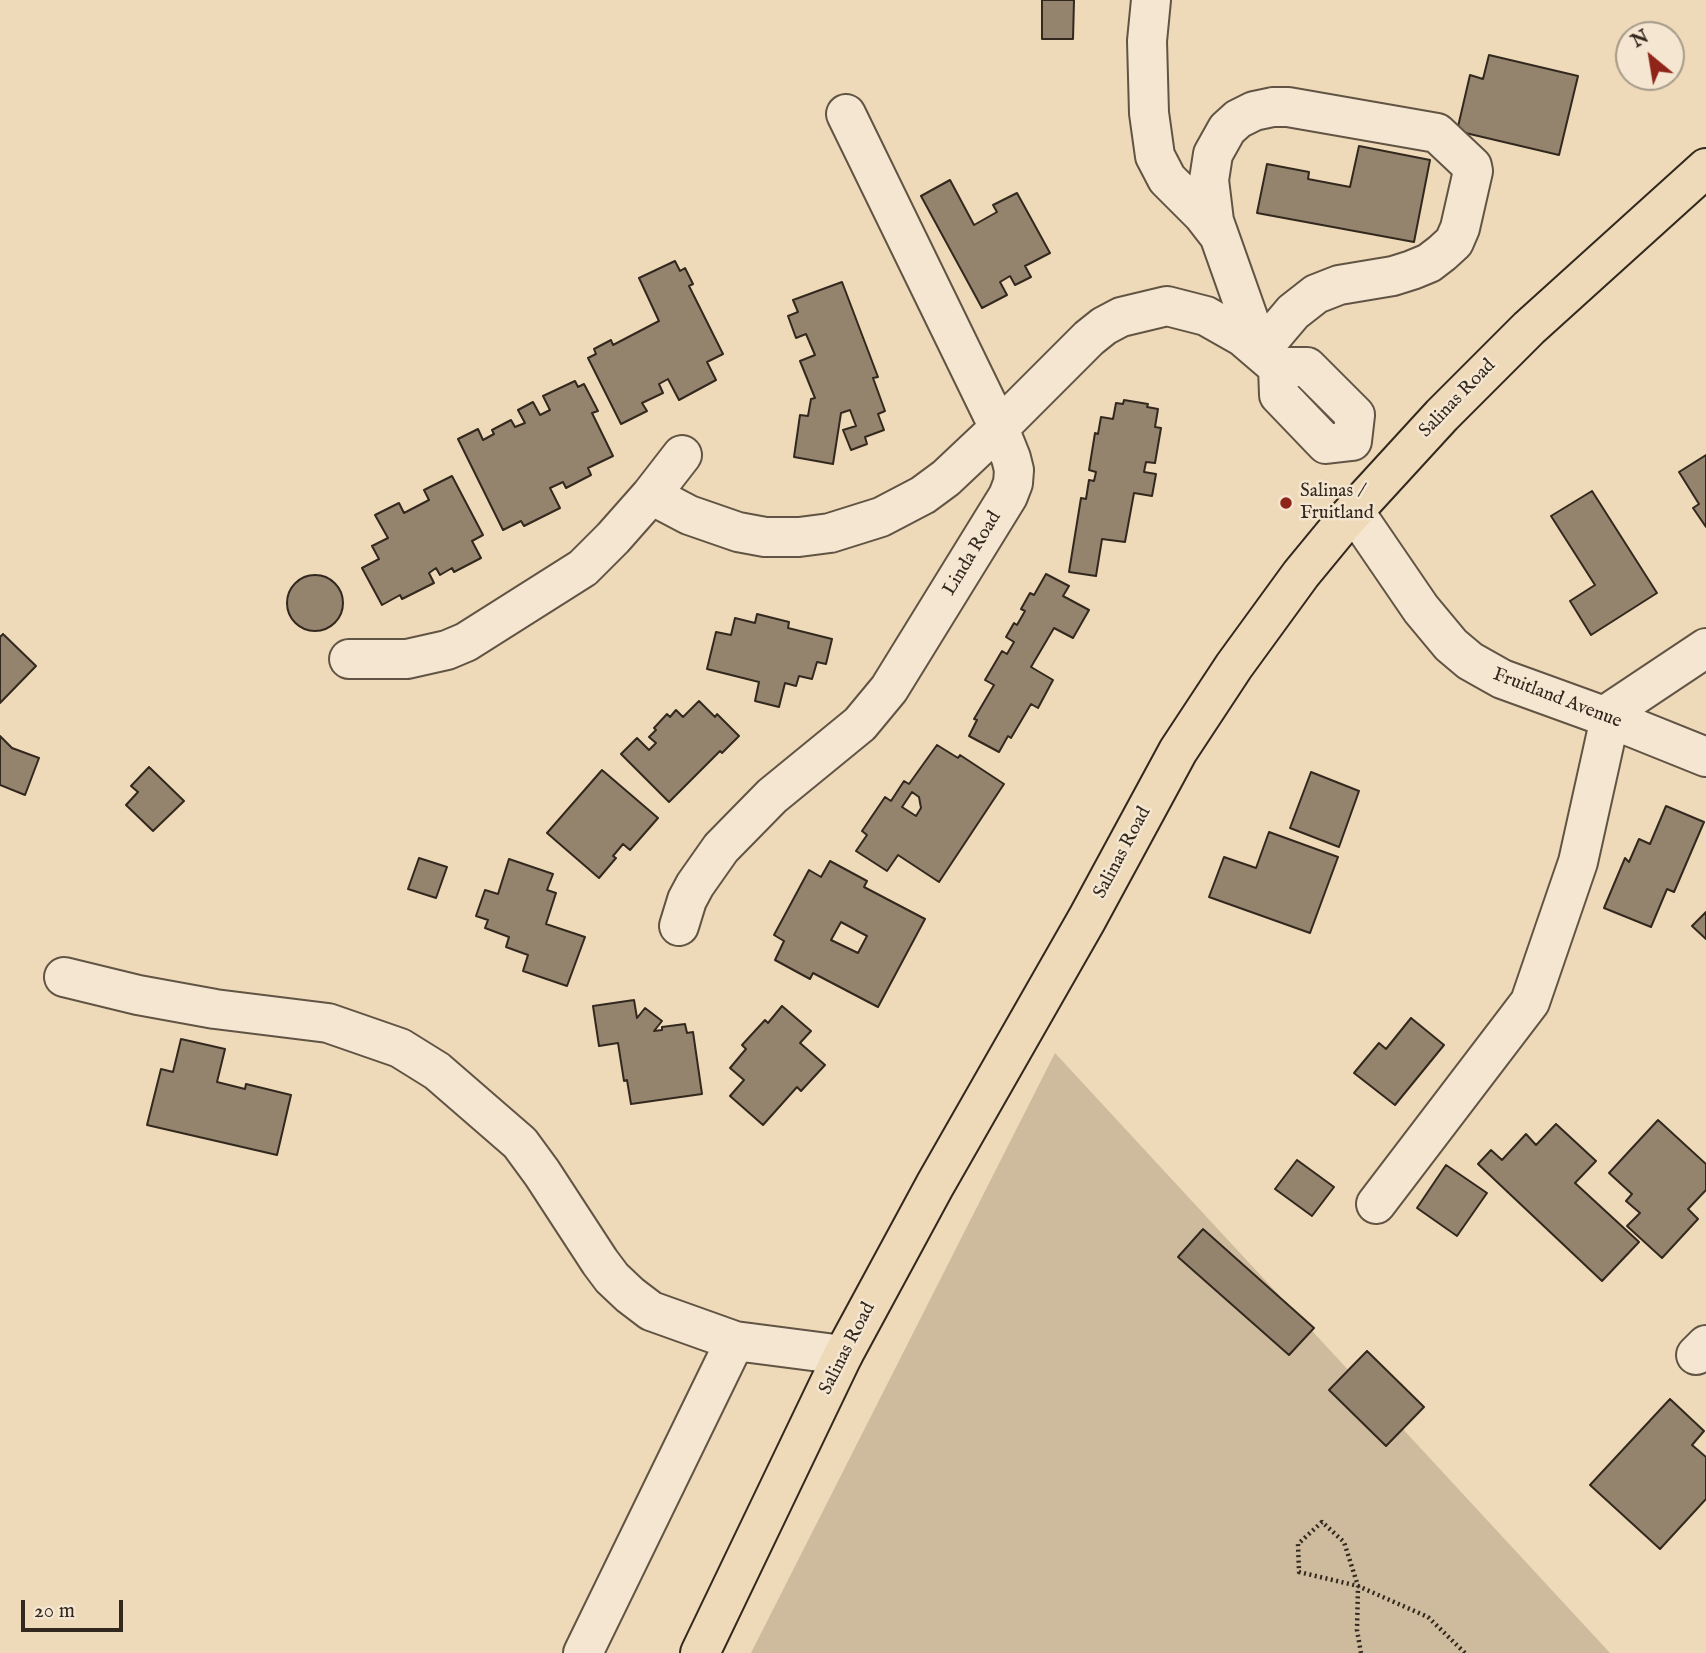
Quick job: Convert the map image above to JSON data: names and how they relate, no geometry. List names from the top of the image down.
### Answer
{
  "streets": {
    "main road": ["Salinas Road"],
    "street": ["Linda Road", "Fruitland Avenue"]
  },
  "crossings": [
    ["Salinas Road", "Fruitland Avenue"]
  ],
  "places": ["Salinas / Fruitland"],
  "scale_bar": "20 m",
  "north": "top left"
}
